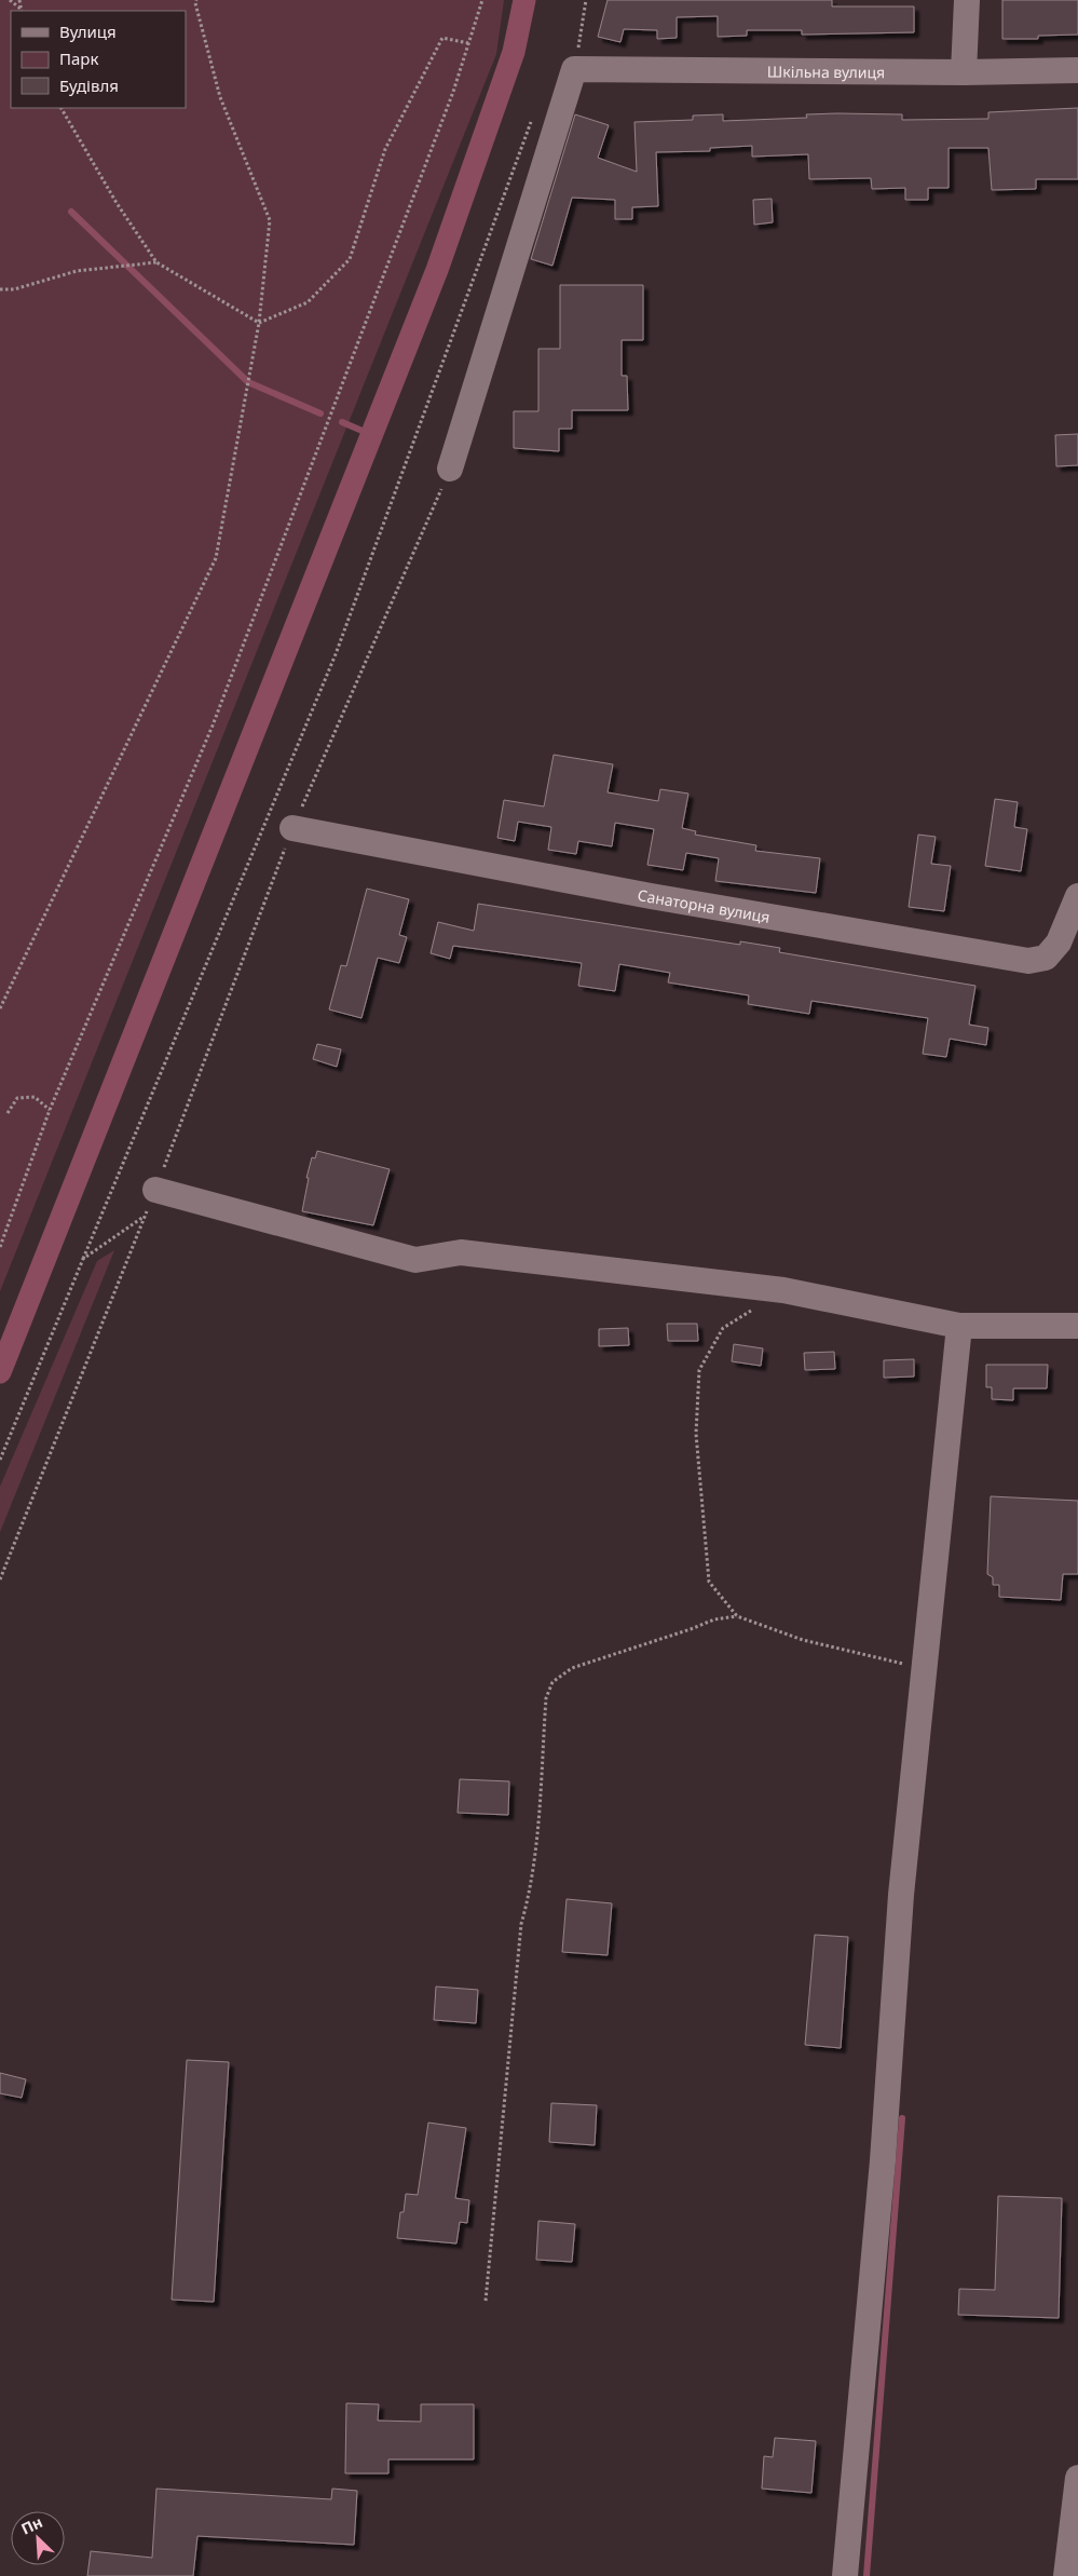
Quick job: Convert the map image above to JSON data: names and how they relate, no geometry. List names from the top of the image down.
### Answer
{
  "streets": {
    "street": ["Шкільна вулиця", "Санаторна вулиця"]
  },
  "legend": ["Вулиця", "Парк", "Будівля"],
  "north": "top left"
}
